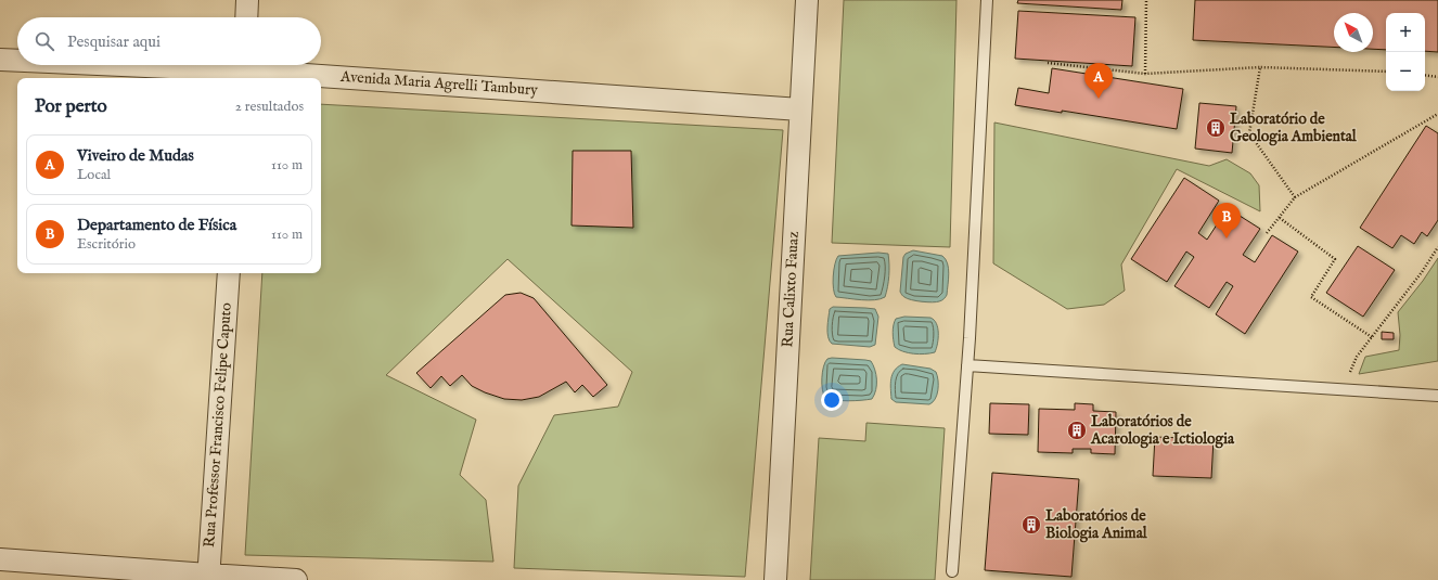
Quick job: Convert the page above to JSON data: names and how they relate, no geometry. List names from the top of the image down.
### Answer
{
  "streets": {
    "street": ["Avenida Maria Agrelli Tambury", "Rua Calixto Fauaz", "Rua Professor Francisco Felipe Caputo"]
  },
  "crossings": [
    ["Avenida Maria Agrelli Tambury", "Rua Calixto Fauaz"]
  ],
  "places": {
    "building": ["Laboratório de Geologia Ambiental", "Laboratórios de Acarologia e Ictiologia", "Laboratórios de Biologia Animal"]
  },
  "north": "top left",
  "page": {
    "map_buttons": ["+", "−"],
    "search": "Pesquisar aqui",
    "pins": ["A", "B"],
    "heading": ["Por perto", "2 resultados"],
    "list": [
      {
        "mark": "A",
        "name": "Viveiro de Mudas",
        "note": "Local",
        "value": "110 m"
      },
      {
        "mark": "B",
        "name": "Departamento de Física",
        "note": "Escritório",
        "value": "110 m"
      }
    ]
  }
}
